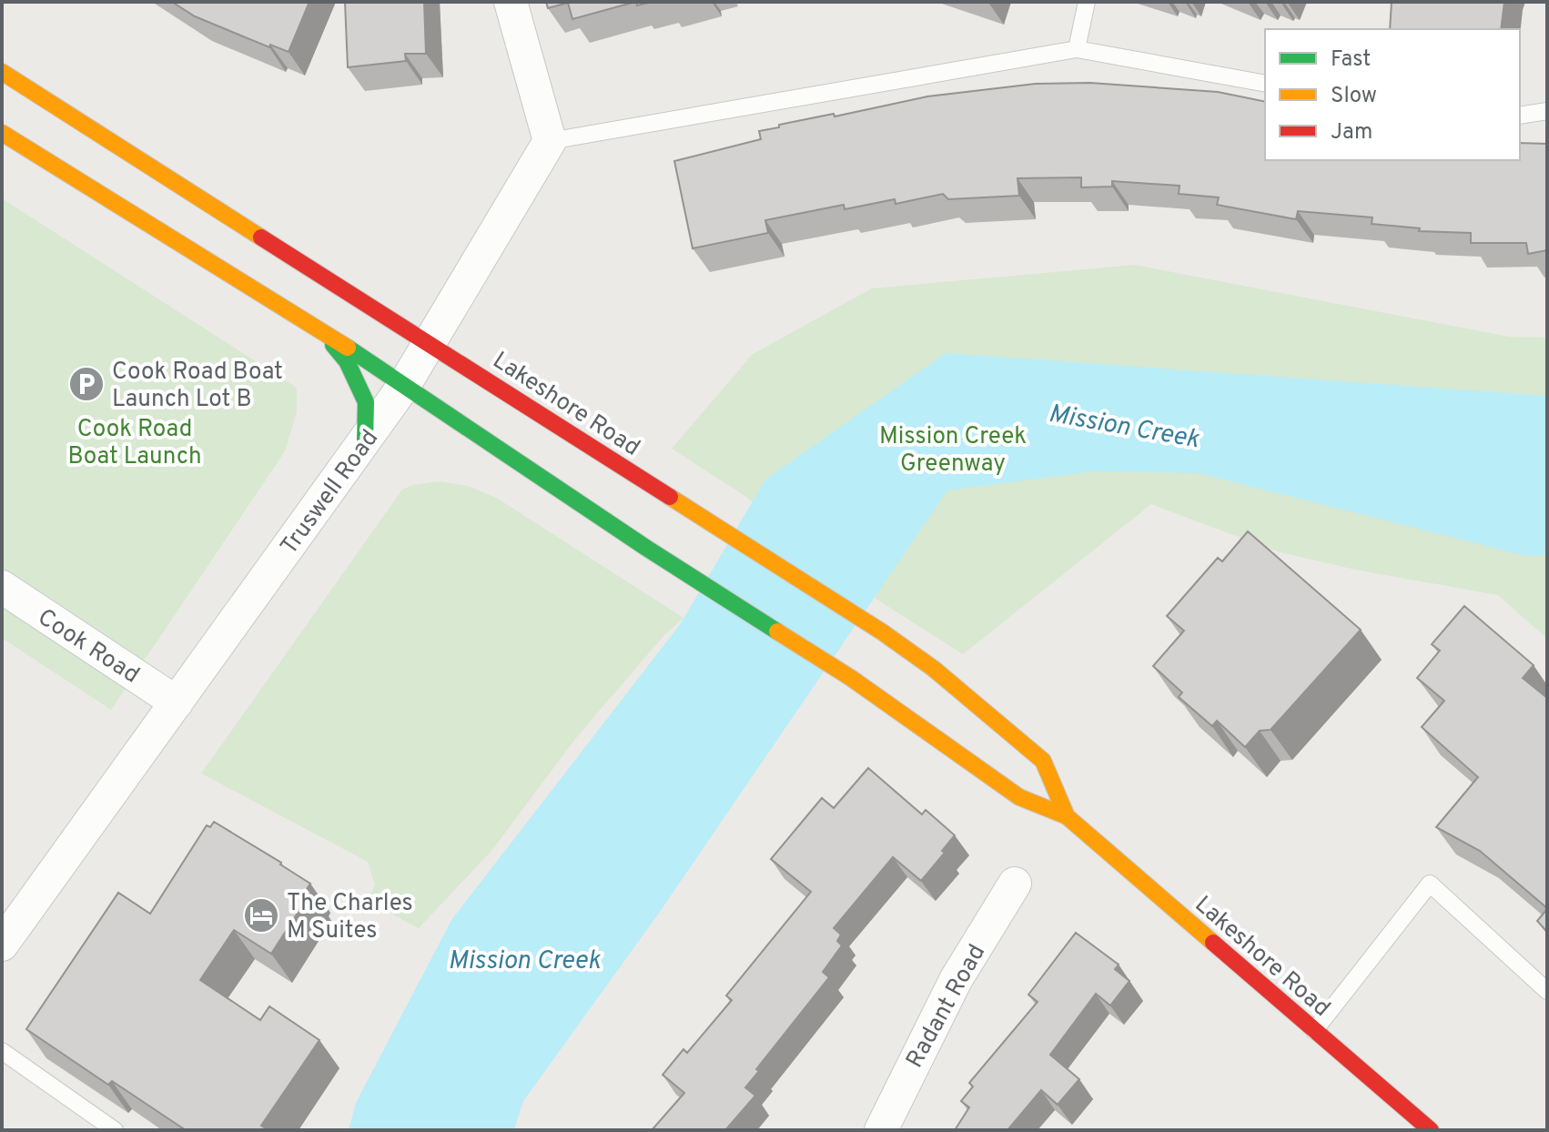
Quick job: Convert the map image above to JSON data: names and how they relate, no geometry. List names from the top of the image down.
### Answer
{
  "streets": {
    "main road": ["Lakeshore Road"],
    "street": ["Truswell Road", "Cook Road", "Radant Road"]
  },
  "crossings": [
    ["Lakeshore Road", "Truswell Road"],
    ["Truswell Road", "Cook Road"]
  ],
  "water": ["Mission Creek"],
  "parks": ["Cook Road Boat Launch", "Mission Creek Greenway"],
  "places": {
    "parking": ["Cook Road Boat Launch Lot B"],
    "hotel": ["The Charles M Suites"]
  },
  "legend": ["Fast", "Slow", "Jam"]
}
